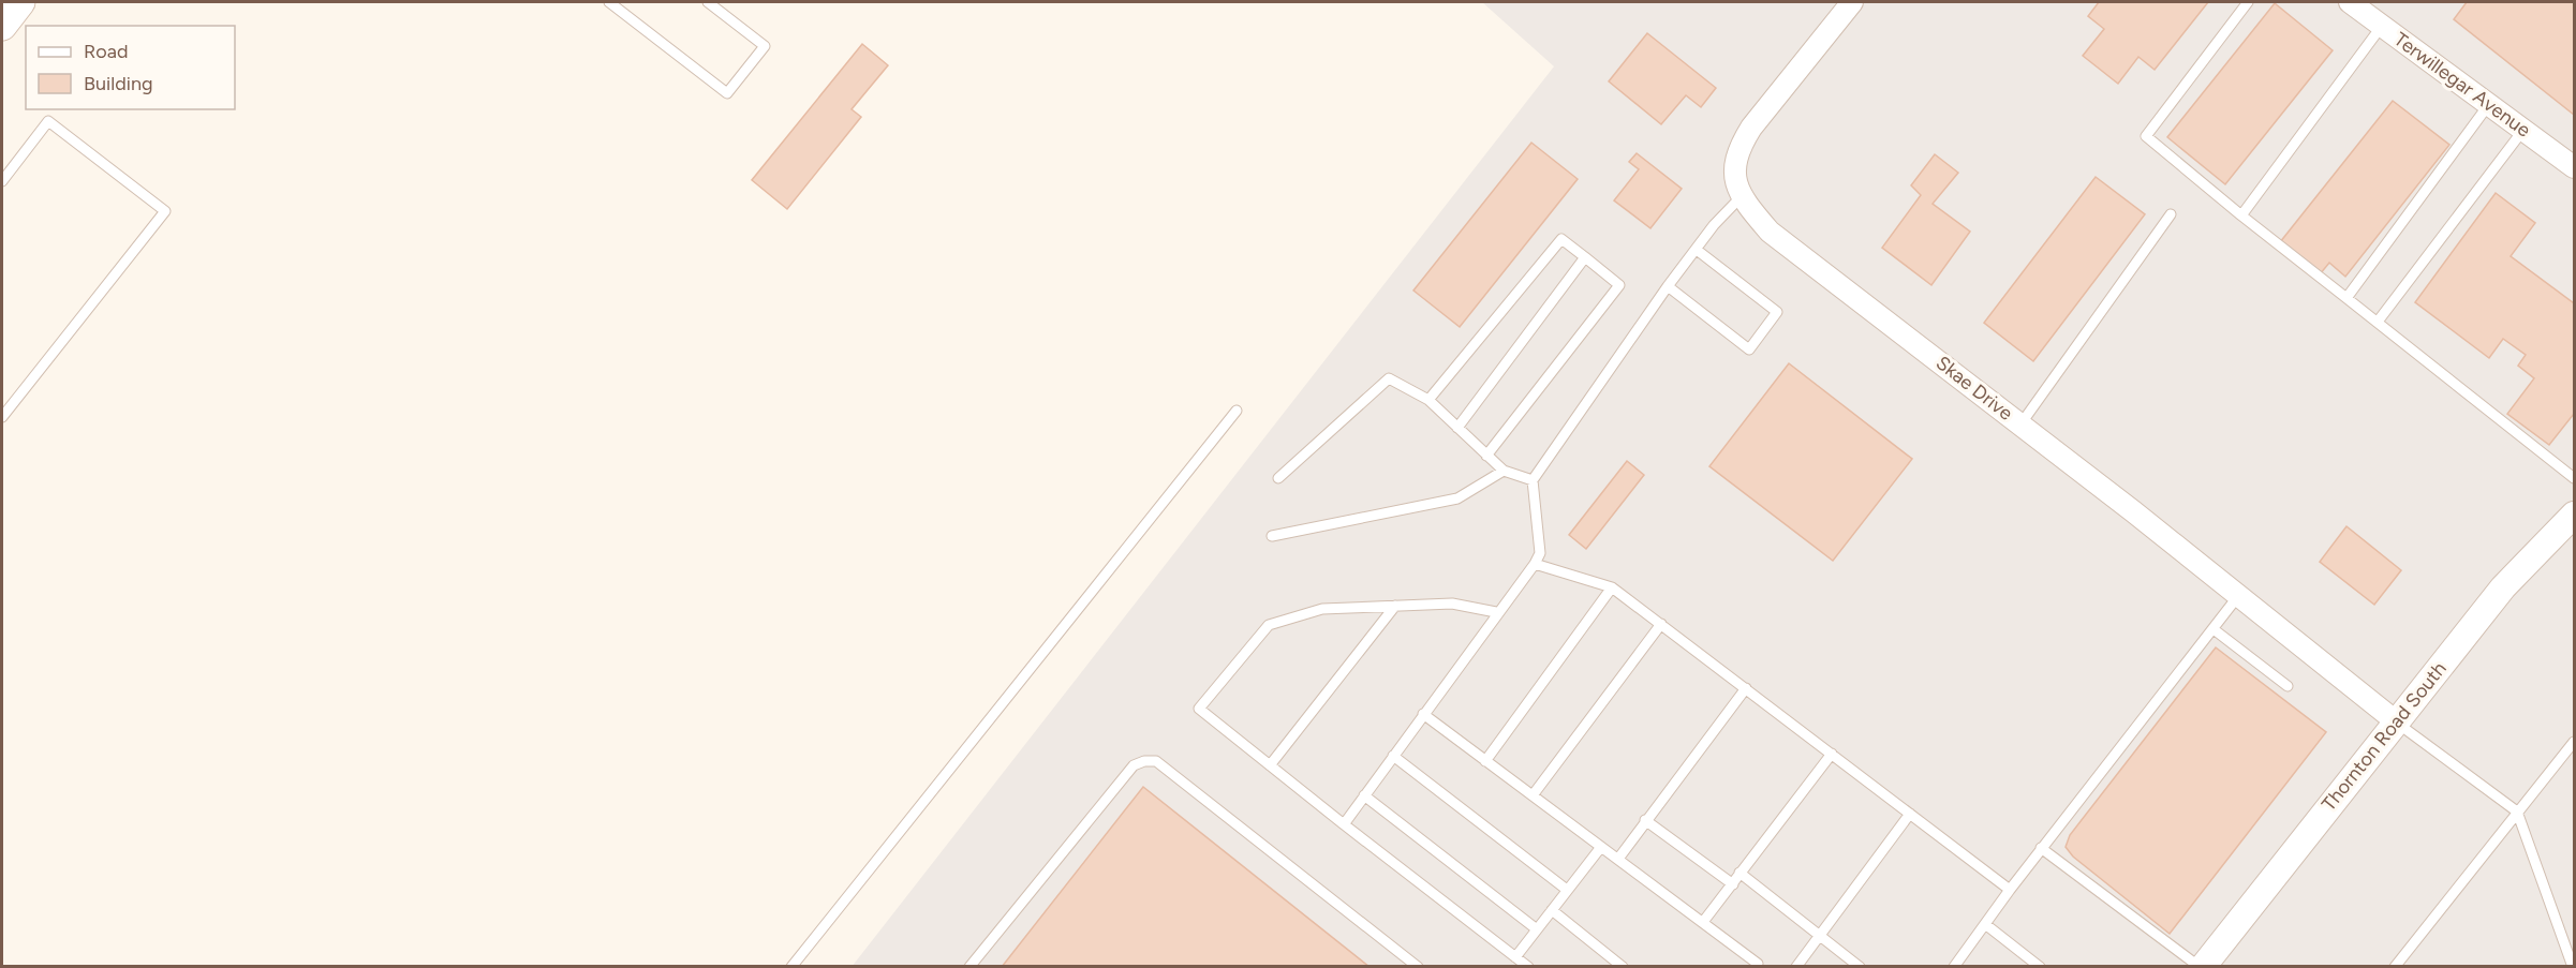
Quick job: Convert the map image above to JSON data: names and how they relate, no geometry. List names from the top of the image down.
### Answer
{
  "streets": {
    "street": ["Terwillegar Avenue", "Skae Drive", "Thornton Road South"]
  },
  "crossings": [
    ["Skae Drive", "Thornton Road South"]
  ],
  "legend": ["Road", "Building"]
}
